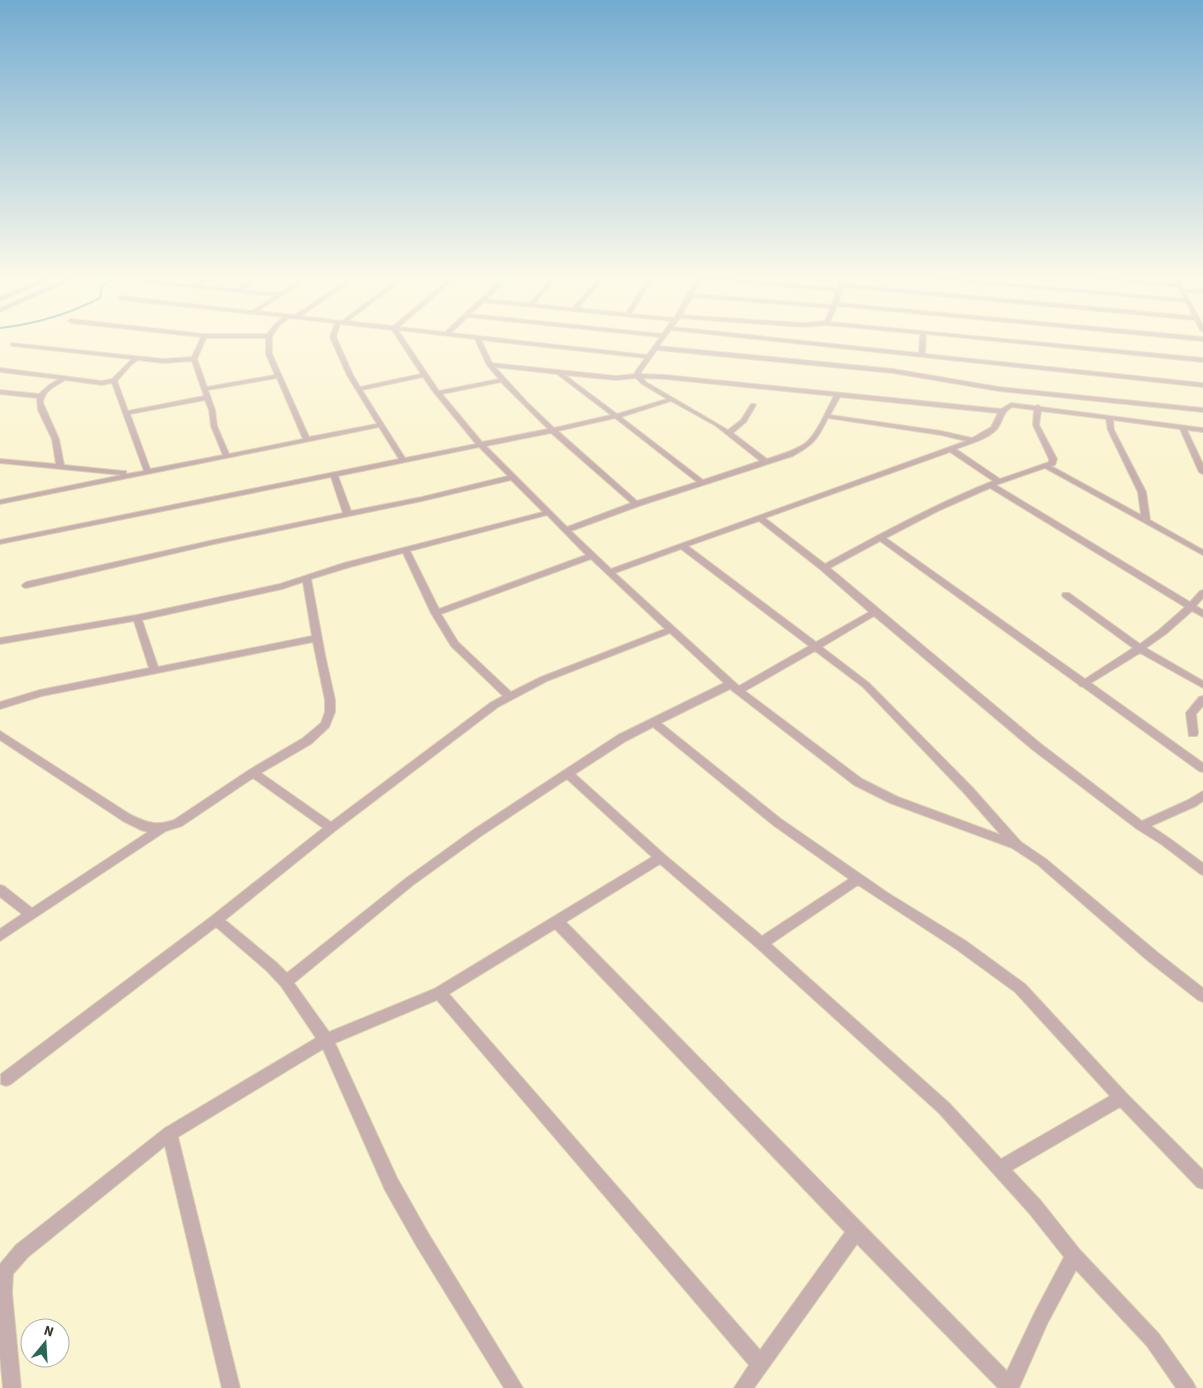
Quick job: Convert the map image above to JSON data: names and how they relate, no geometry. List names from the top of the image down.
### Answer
{
  "north": "top"
}
